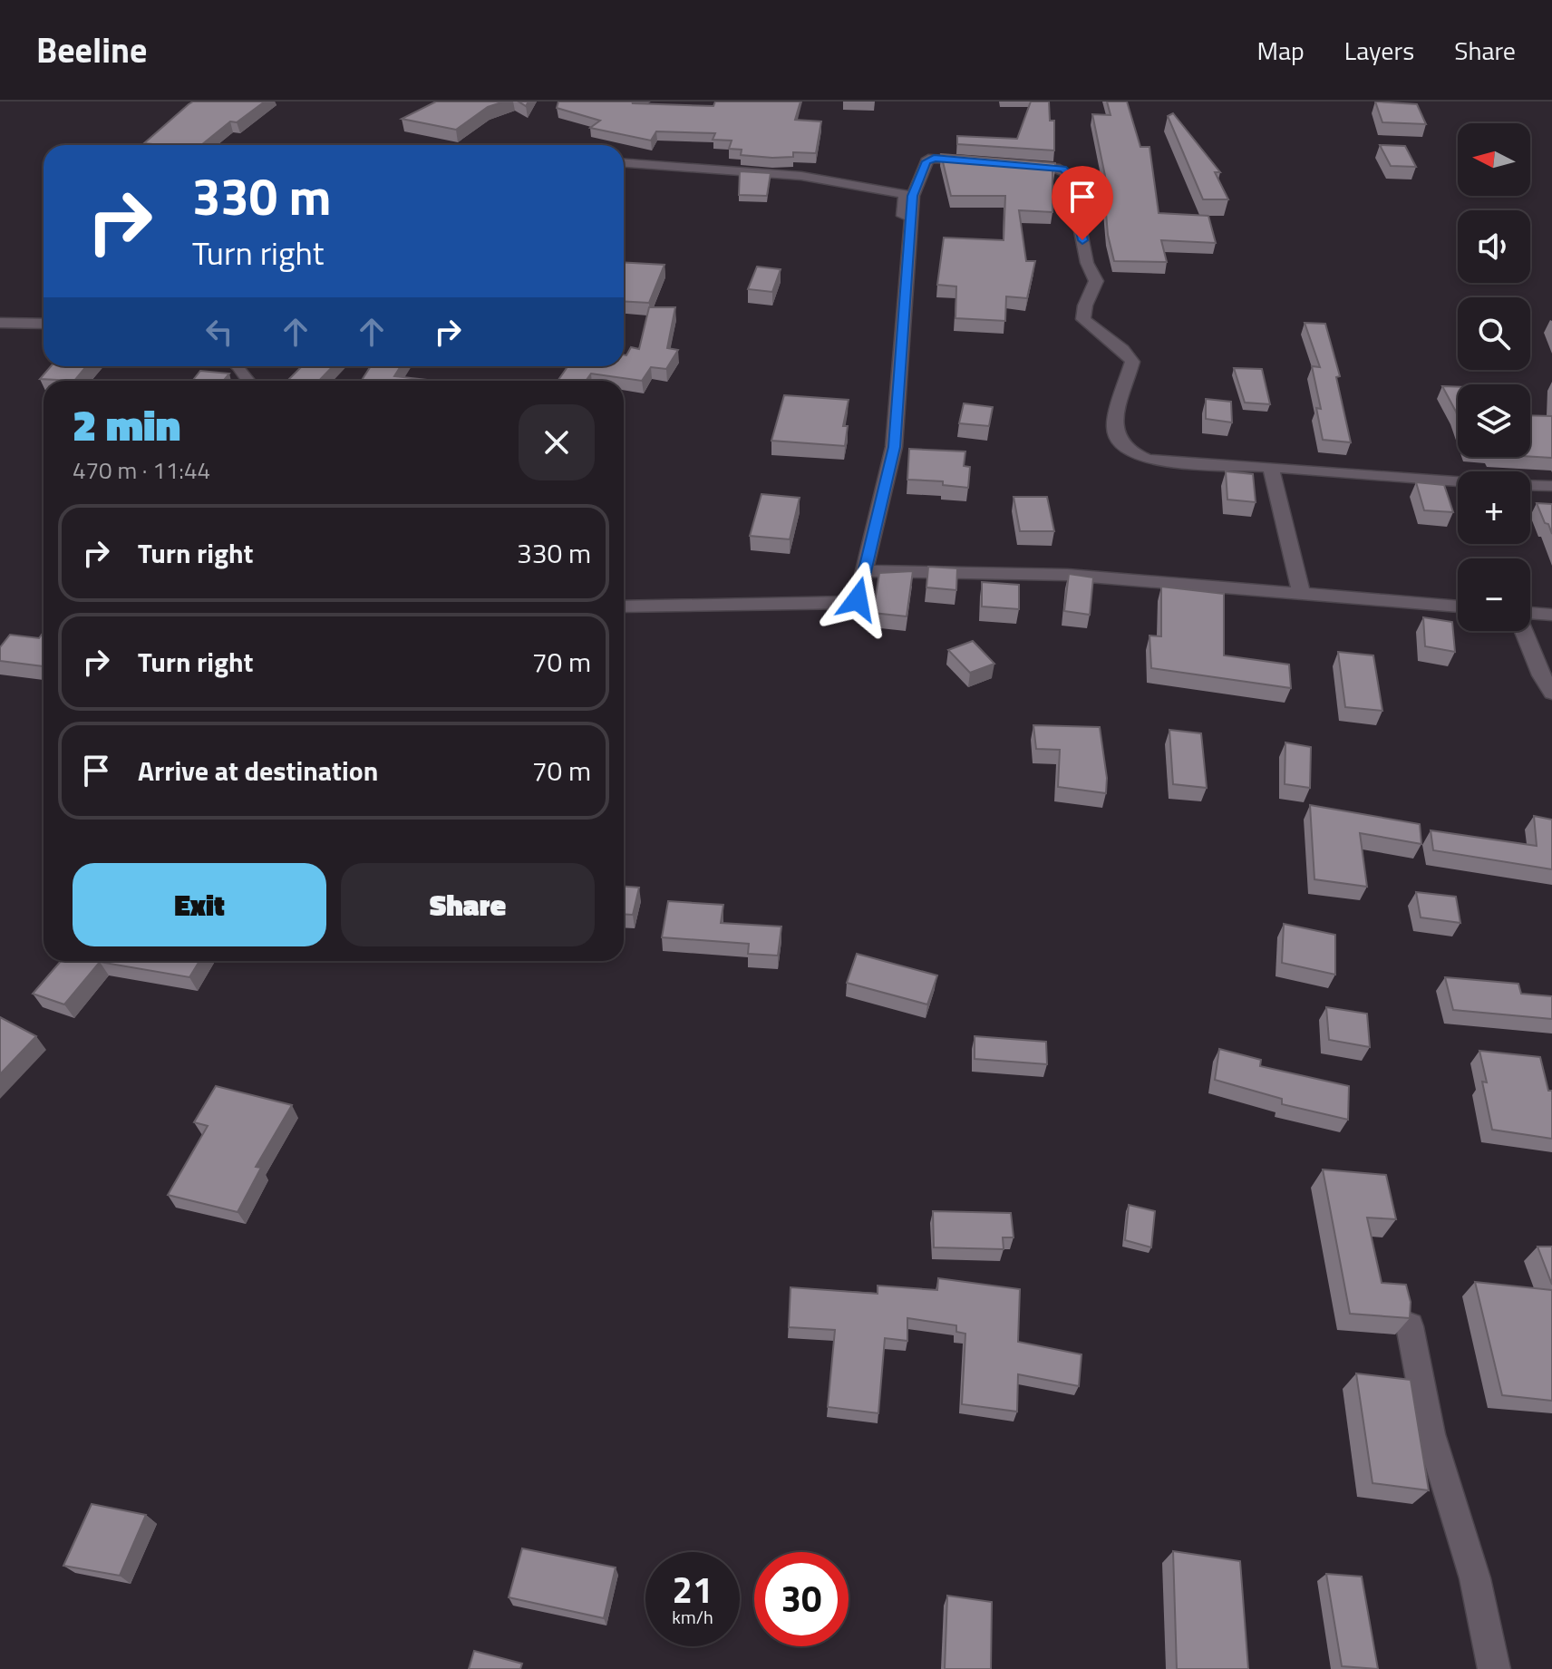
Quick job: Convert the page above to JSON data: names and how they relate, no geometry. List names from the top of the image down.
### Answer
{
  "north": "left",
  "page": {
    "header": "Beeline",
    "nav": ["Map", "Layers", "Share"],
    "map_buttons": ["+", "−"],
    "turn": ["330 m", "Turn right"],
    "heading": ["2 min", "470 m · 11:44"],
    "list": [
      {
        "name": "Turn right",
        "value": "330 m"
      },
      {
        "name": "Turn right",
        "value": "70 m"
      },
      {
        "name": "Arrive at destination",
        "value": "70 m"
      }
    ],
    "buttons": ["Exit", "Share"],
    "speed": "21 km/h",
    "limit": "30"
  }
}
